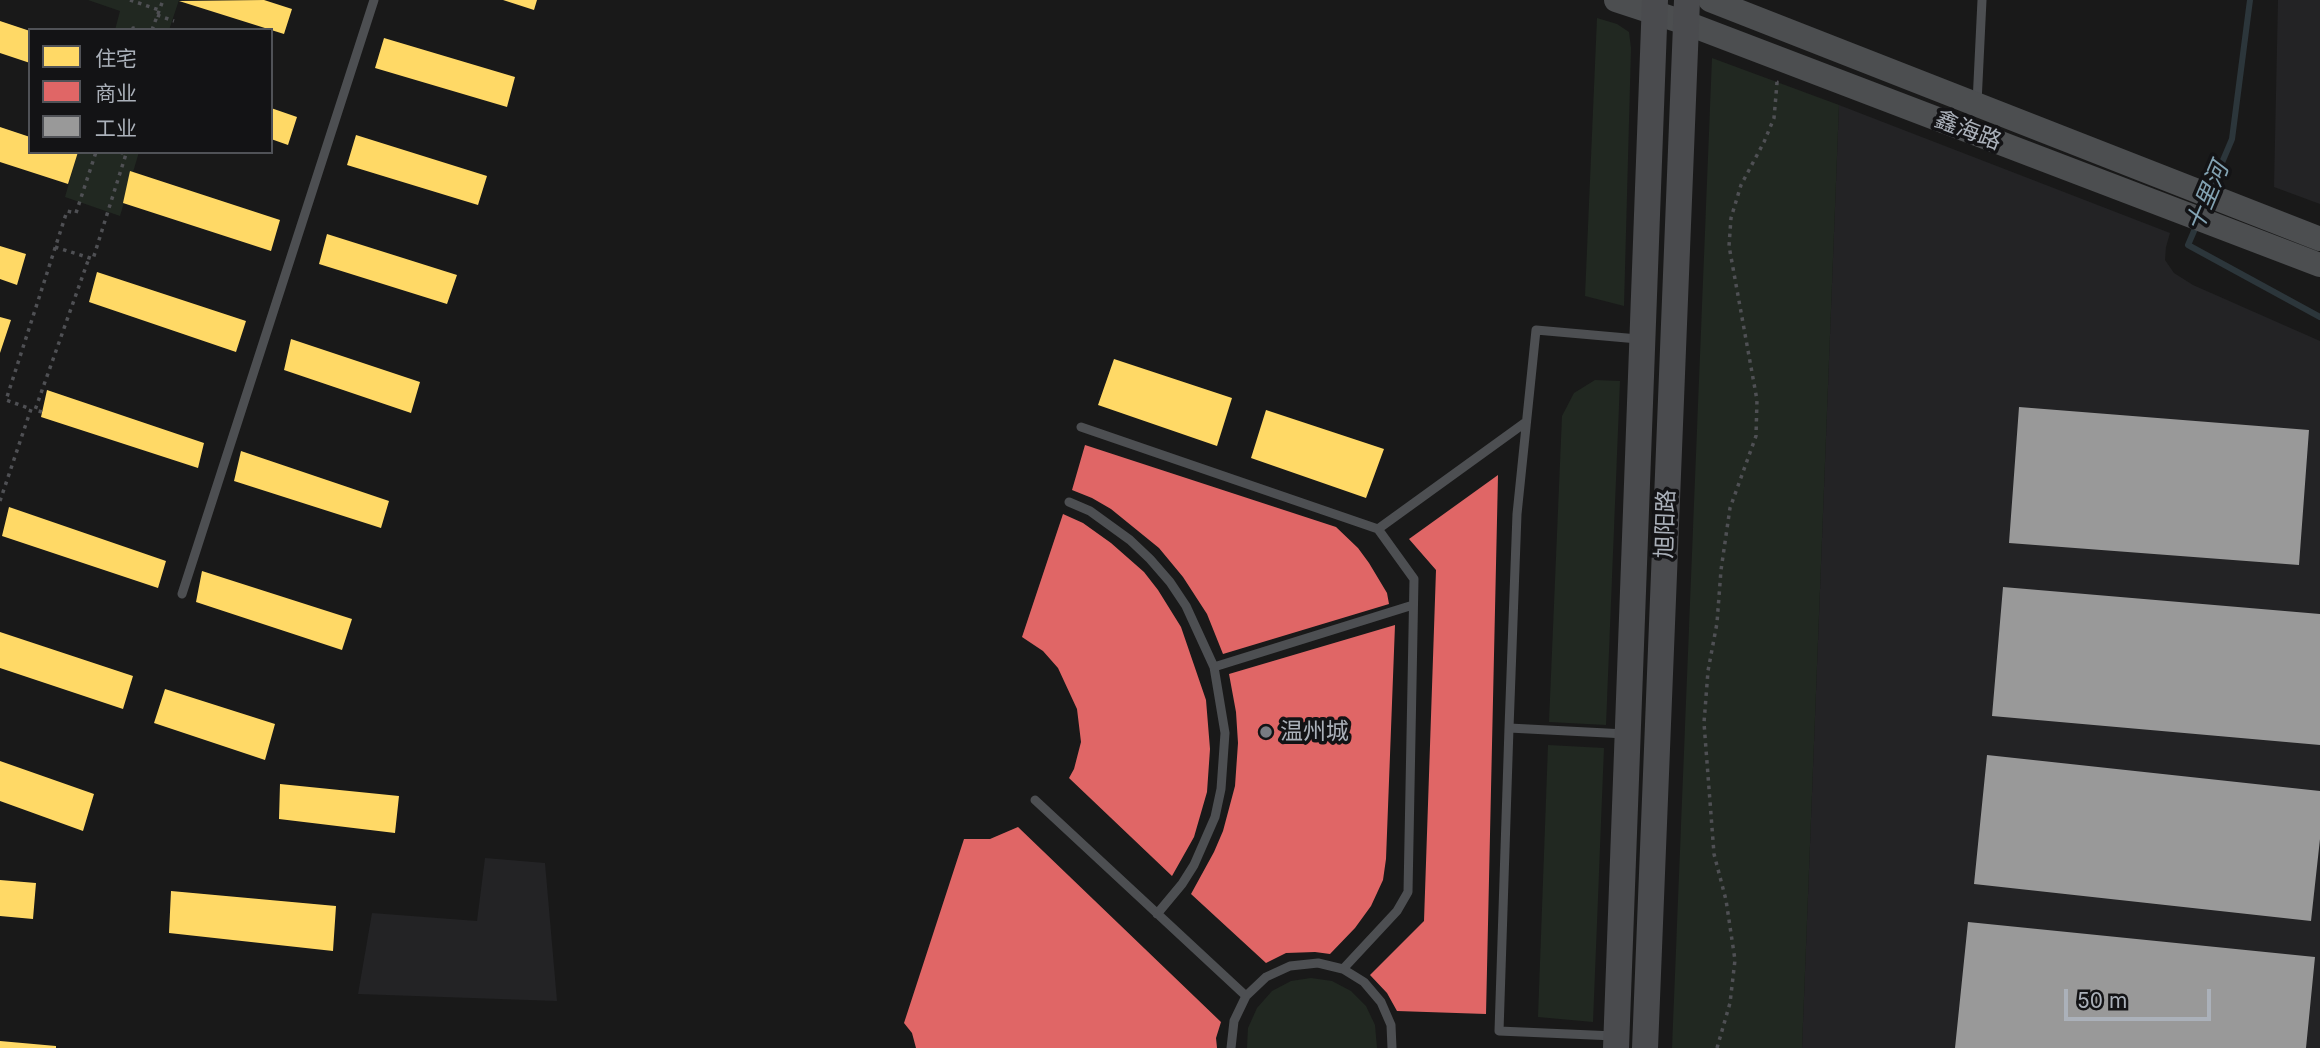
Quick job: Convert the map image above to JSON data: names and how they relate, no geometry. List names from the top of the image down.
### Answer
{
  "streets": {
    "main road": ["旭阳路"],
    "street": ["鑫海路"]
  },
  "crossings": [
    ["鑫海路", "旭阳路"]
  ],
  "water": ["十里河"],
  "places": ["温州城"],
  "legend": ["住宅", "商业", "工业"],
  "scale_bar": "50 m"
}
